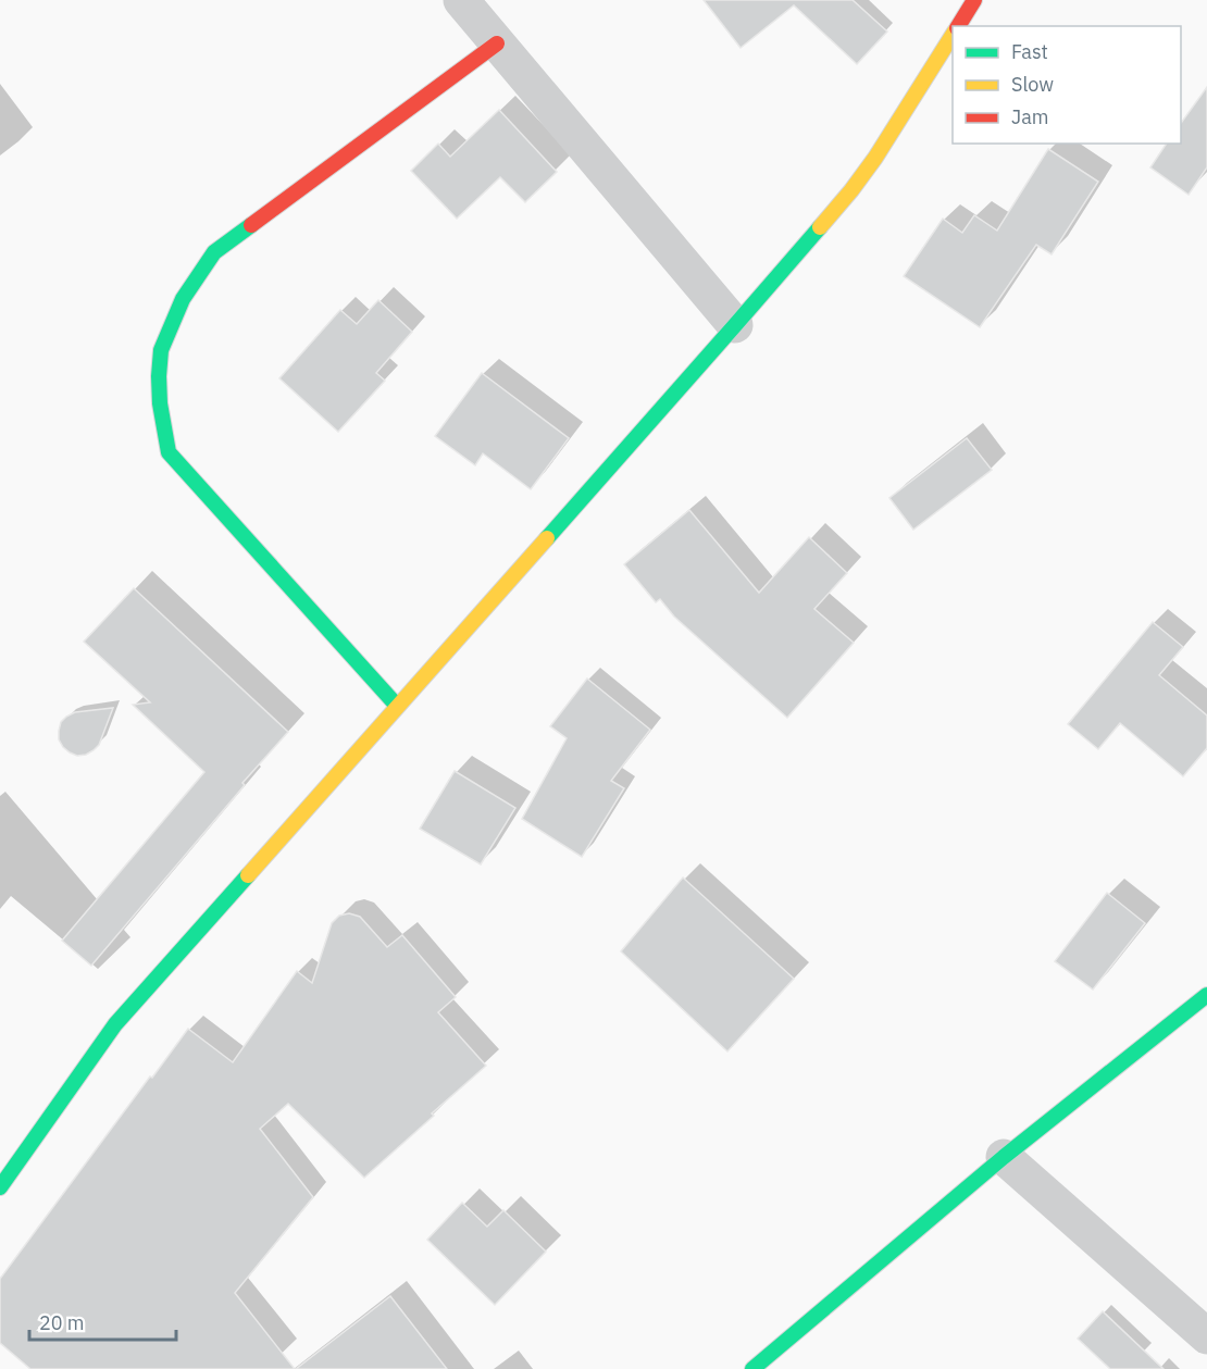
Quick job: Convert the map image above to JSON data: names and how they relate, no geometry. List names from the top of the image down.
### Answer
{
  "legend": ["Fast", "Slow", "Jam"],
  "scale_bar": "20 m"
}
